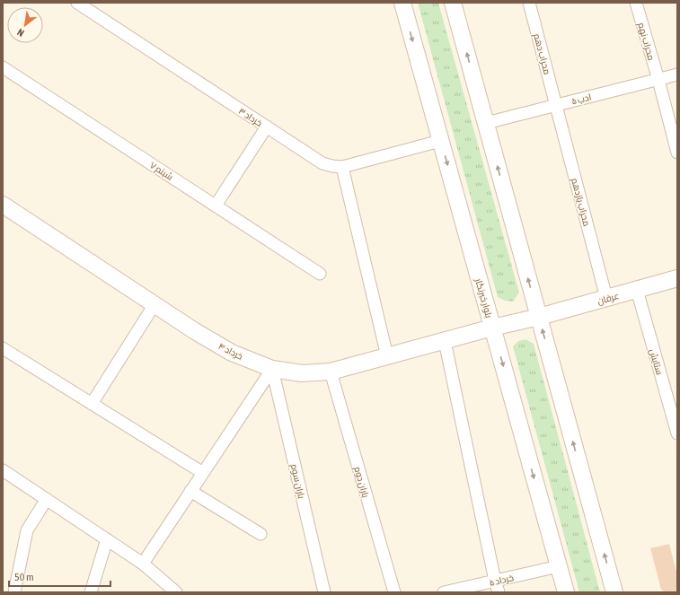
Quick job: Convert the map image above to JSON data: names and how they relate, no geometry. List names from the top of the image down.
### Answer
{
  "streets": {
    "main road": ["بلوار خبرنگار", "عرفان", "خرداد ۴"],
    "street": [
      "محراب نهم",
      "محراب دهم",
      "ادب ۵",
      "خرداد ۳",
      "شبنم ۷",
      "محراب یازدهم",
      "ستایش",
      "باران سوم",
      "باران دوم",
      "خرداد ۵"
    ]
  },
  "crossings": [
    ["محراب نهم", "ادب ۵"],
    ["محراب دهم", "ادب ۵"],
    ["محراب دهم", "محراب یازدهم"],
    ["ادب ۵", "محراب یازدهم"],
    ["خرداد ۳", "بلوار خبرنگار"],
    ["محراب یازدهم", "عرفان"],
    ["بلوار خبرنگار", "عرفان"],
    ["بلوار خبرنگار", "خرداد ۴"],
    ["بلوار خبرنگار", "خرداد ۵"],
    ["عرفان", "خرداد ۴"],
    ["عرفان", "ستایش"],
    ["خرداد ۴", "باران سوم"],
    ["خرداد ۴", "باران دوم"]
  ],
  "scale_bar": "50 m",
  "north": "bottom left"
}
